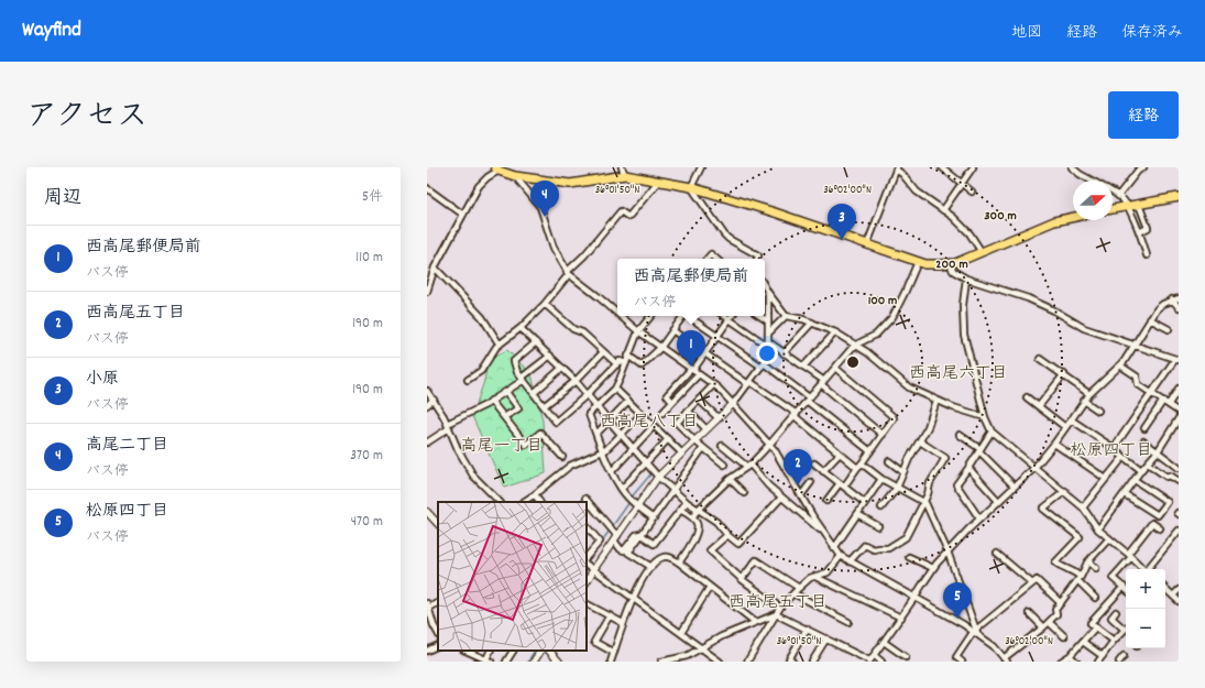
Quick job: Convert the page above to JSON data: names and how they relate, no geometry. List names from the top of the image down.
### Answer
{
  "districts": [
    "西高尾六丁目",
    "西高尾八丁目",
    "高尾一丁目",
    "松原四丁目",
    "西高尾五丁目"
  ],
  "north": "right",
  "page": {
    "header": "Wayfind",
    "nav": ["地図", "経路", "保存済み"],
    "title": "アクセス",
    "buttons": "経路",
    "heading": ["周辺", "5件"],
    "pins": [
      "4",
      "3",
      "1",
      "2",
      "5"
    ],
    "list": [
      {
        "mark": "1",
        "name": "西高尾郵便局前",
        "note": "バス停",
        "value": "110 m"
      },
      {
        "mark": "2",
        "name": "西高尾五丁目",
        "note": "バス停",
        "value": "190 m"
      },
      {
        "mark": "3",
        "name": "小原",
        "note": "バス停",
        "value": "190 m"
      },
      {
        "mark": "4",
        "name": "高尾二丁目",
        "note": "バス停",
        "value": "370 m"
      },
      {
        "mark": "5",
        "name": "松原四丁目",
        "note": "バス停",
        "value": "470 m"
      }
    ],
    "popup": ["西高尾郵便局前", "バス停"],
    "map_buttons": ["+", "−"]
  },
  "coordinates": ["36°01'50\"N", "36°02'00\"N"],
  "rings": ["300 m", "200 m", "100 m"]
}
